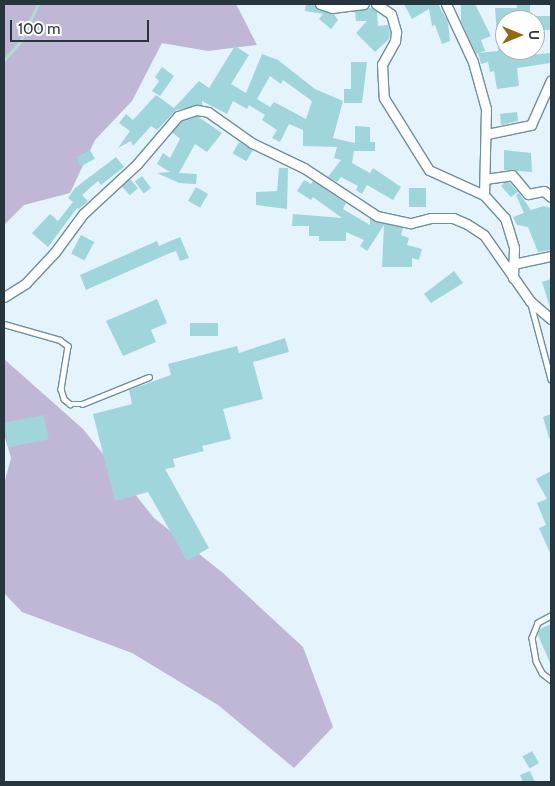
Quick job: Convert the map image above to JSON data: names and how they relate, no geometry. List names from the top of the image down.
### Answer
{
  "scale_bar": "100 m",
  "north": "right"
}
